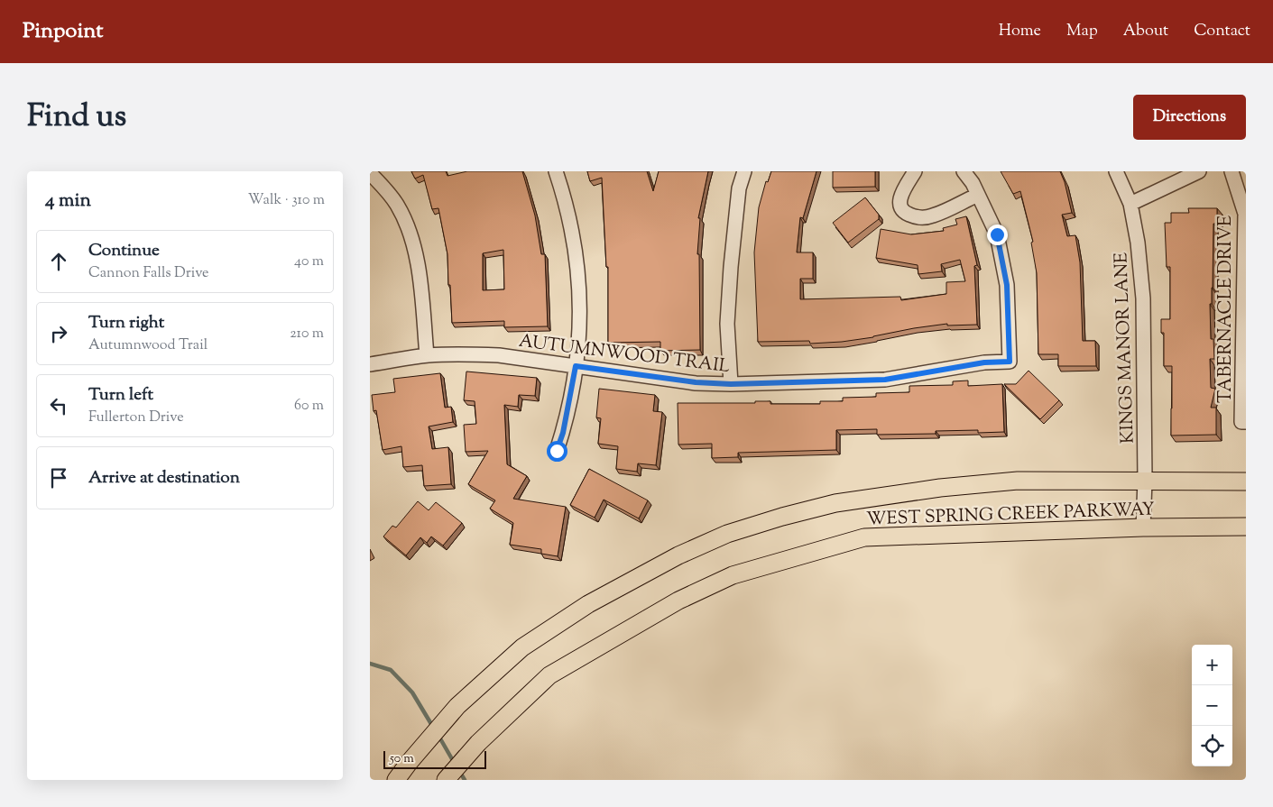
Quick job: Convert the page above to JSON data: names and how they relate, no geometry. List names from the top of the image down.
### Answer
{
  "streets": {
    "main road": ["WEST SPRING CREEK PARKWAY"],
    "street": ["TABERNACLE DRIVE", "KINGS MANOR LANE", "AUTUMNWOOD TRAIL"]
  },
  "crossings": [
    ["KINGS MANOR LANE", "WEST SPRING CREEK PARKWAY"]
  ],
  "scale_bar": "50 m",
  "page": {
    "header": "Pinpoint",
    "nav": [
      "Home",
      "Map",
      "About",
      "Contact"
    ],
    "title": "Find us",
    "buttons": "Directions",
    "heading": ["4 min", "Walk · 310 m"],
    "list": [
      ["Continue", "Cannon Falls Drive", "40 m"],
      ["Turn right", "Autumnwood Trail", "210 m"],
      ["Turn left", "Fullerton Drive", "60 m"],
      "Arrive at destination"
    ],
    "map_buttons": ["+", "−"],
    "scale": "50 m"
  }
}
